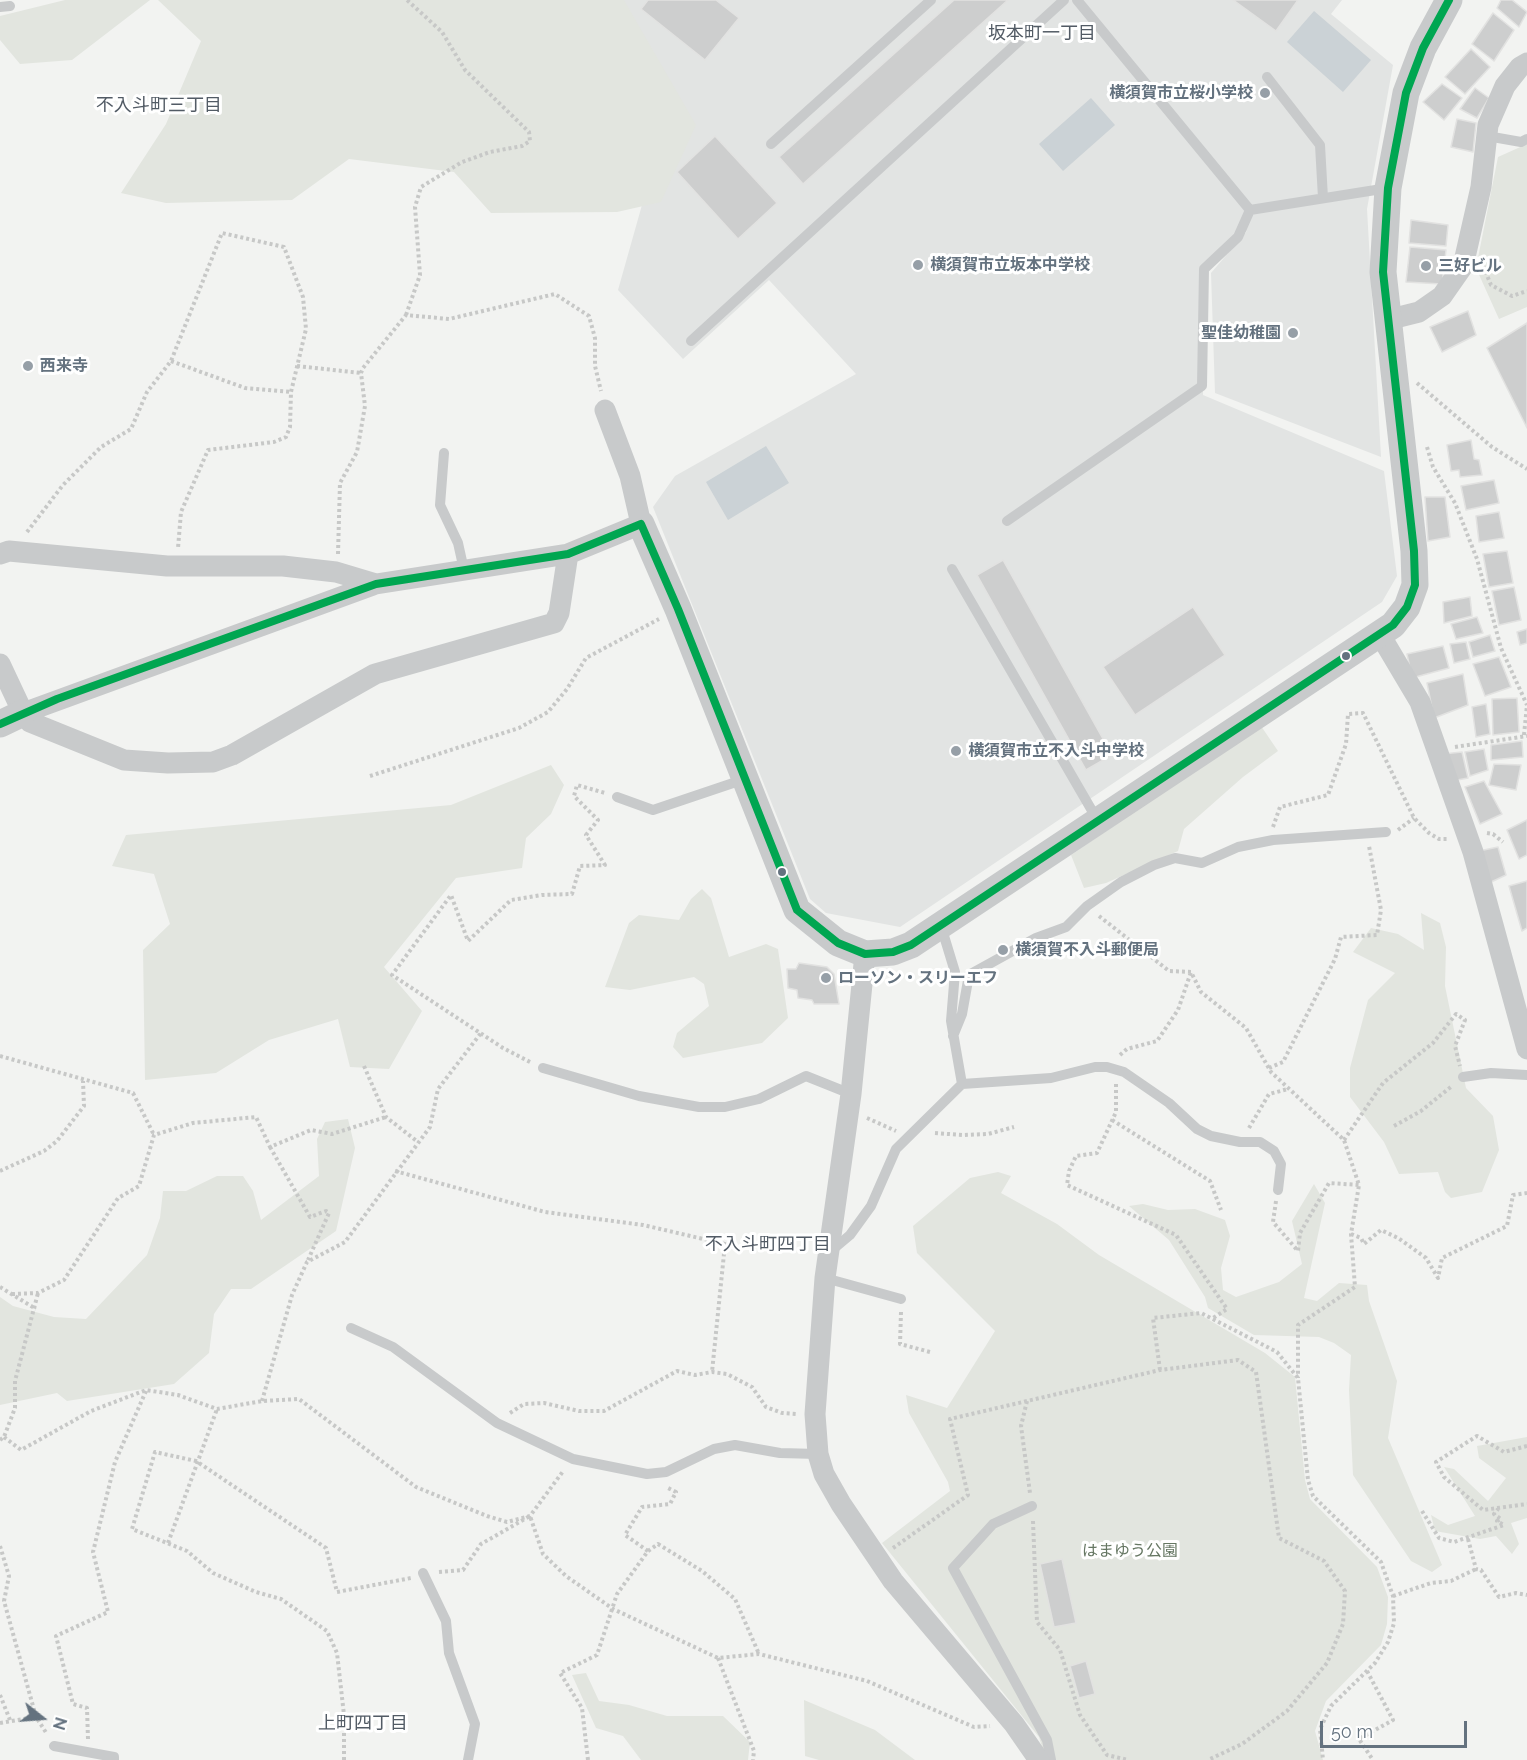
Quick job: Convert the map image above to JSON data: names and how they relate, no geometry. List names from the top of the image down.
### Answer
{
  "districts": [
    "坂本町一丁目",
    "不入斗町三丁目",
    "不入斗町四丁目",
    "上町四丁目"
  ],
  "parks": ["はまゆう公園"],
  "places": [
    "横須賀市立桜小学校",
    "横須賀市立坂本中学校",
    "三好ビル",
    "聖佳幼稚園",
    "西来寺",
    "横須賀市立不入斗中学校",
    "横須賀不入斗郵便局",
    "ローソン・スリーエフ"
  ],
  "scale_bar": "50 m",
  "north": "right"
}
